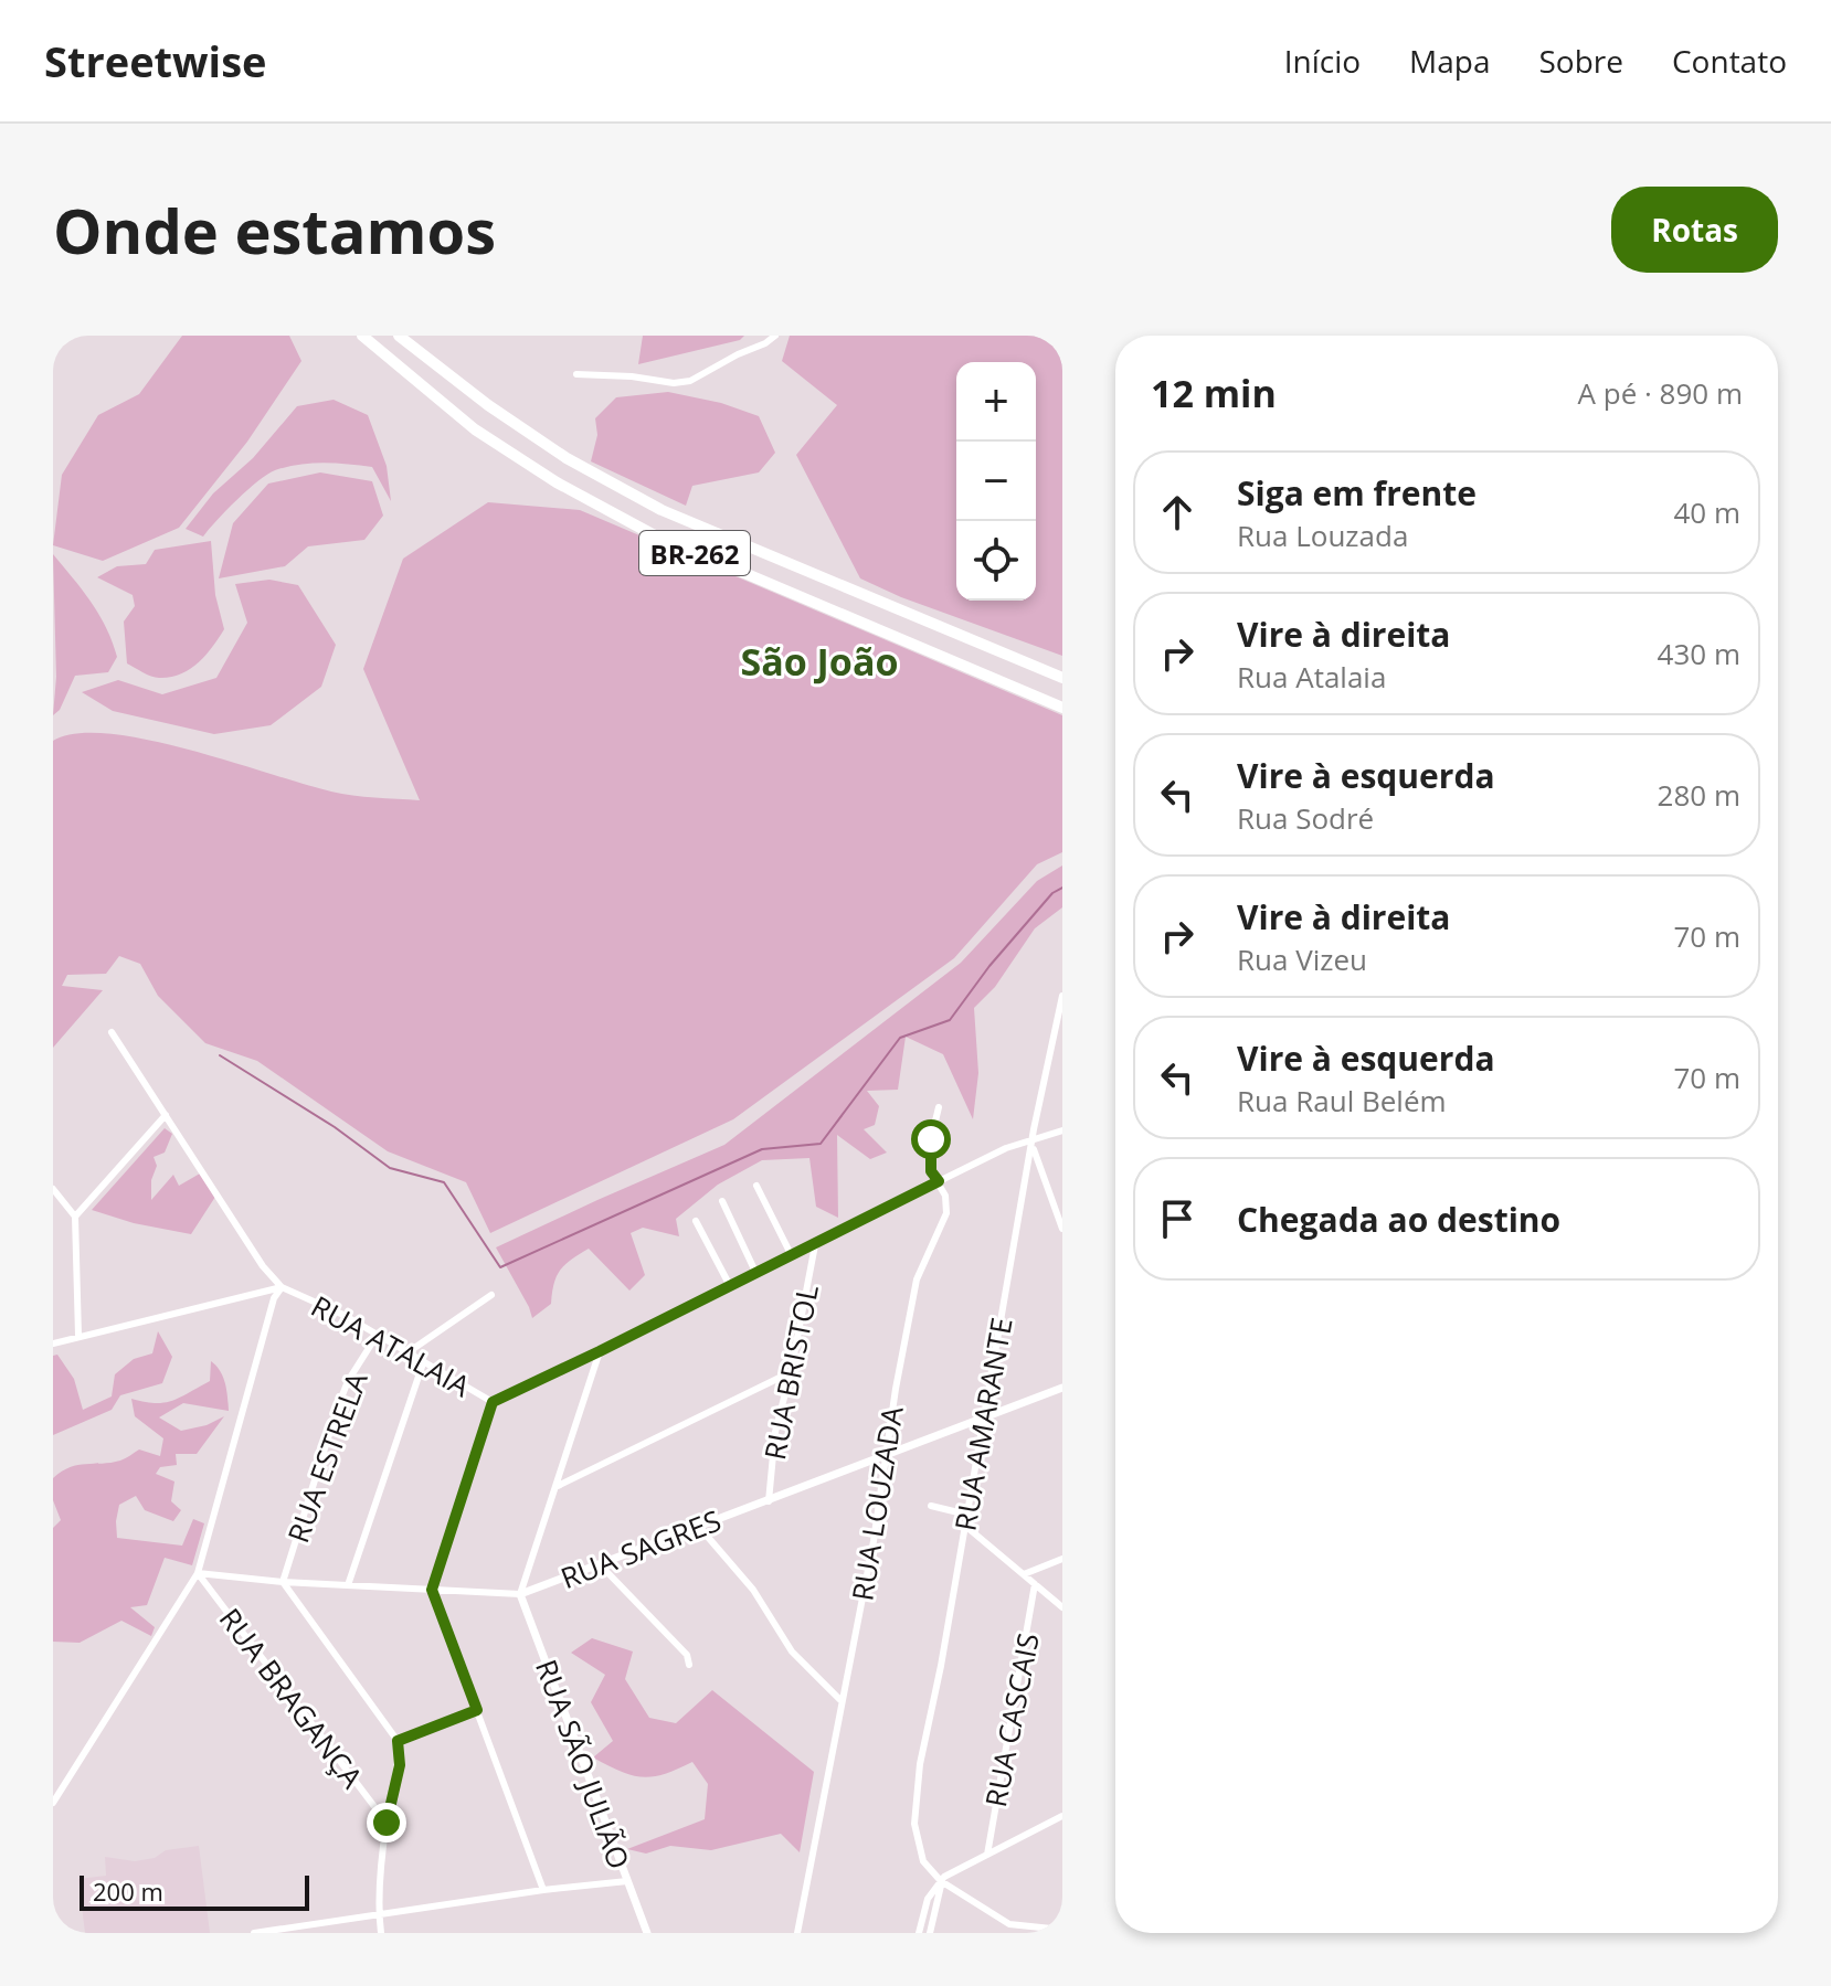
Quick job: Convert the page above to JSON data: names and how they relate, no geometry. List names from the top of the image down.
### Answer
{
  "streets": {
    "highway": ["BR-262"],
    "street": [
      "RUA ATALAIA",
      "RUA BRISTOL",
      "RUA AMARANTE",
      "RUA ESTRELA",
      "RUA LOUZADA",
      "RUA SAGRES",
      "RUA BRAGANÇA",
      "RUA CASCAIS",
      "RUA SÃO JULIÃO"
    ]
  },
  "crossings": [
    ["RUA ATALAIA", "RUA BRISTOL"],
    ["RUA ATALAIA", "RUA AMARANTE"],
    ["RUA ATALAIA", "RUA ESTRELA"],
    ["RUA ATALAIA", "RUA LOUZADA"],
    ["RUA BRISTOL", "RUA SAGRES"],
    ["RUA AMARANTE", "RUA SAGRES"],
    ["RUA ESTRELA", "RUA SAGRES"],
    ["RUA LOUZADA", "RUA SAGRES"],
    ["RUA SAGRES", "RUA BRAGANÇA"],
    ["RUA SAGRES", "RUA SÃO JULIÃO"]
  ],
  "districts": ["São João"],
  "scale_bar": "200 m",
  "page": {
    "header": "Streetwise",
    "nav": [
      "Início",
      "Mapa",
      "Sobre",
      "Contato"
    ],
    "buttons": "Rotas",
    "title": "Onde estamos",
    "heading": ["12 min", "A pé · 890 m"],
    "map_buttons": ["+", "−"],
    "list": [
      ["Siga em frente", "Rua Louzada", "40 m"],
      ["Vire à direita", "Rua Atalaia", "430 m"],
      ["Vire à esquerda", "Rua Sodré", "280 m"],
      ["Vire à direita", "Rua Vizeu", "70 m"],
      ["Vire à esquerda", "Rua Raul Belém", "70 m"],
      "Chegada ao destino"
    ],
    "scale": "200 m"
  }
}
